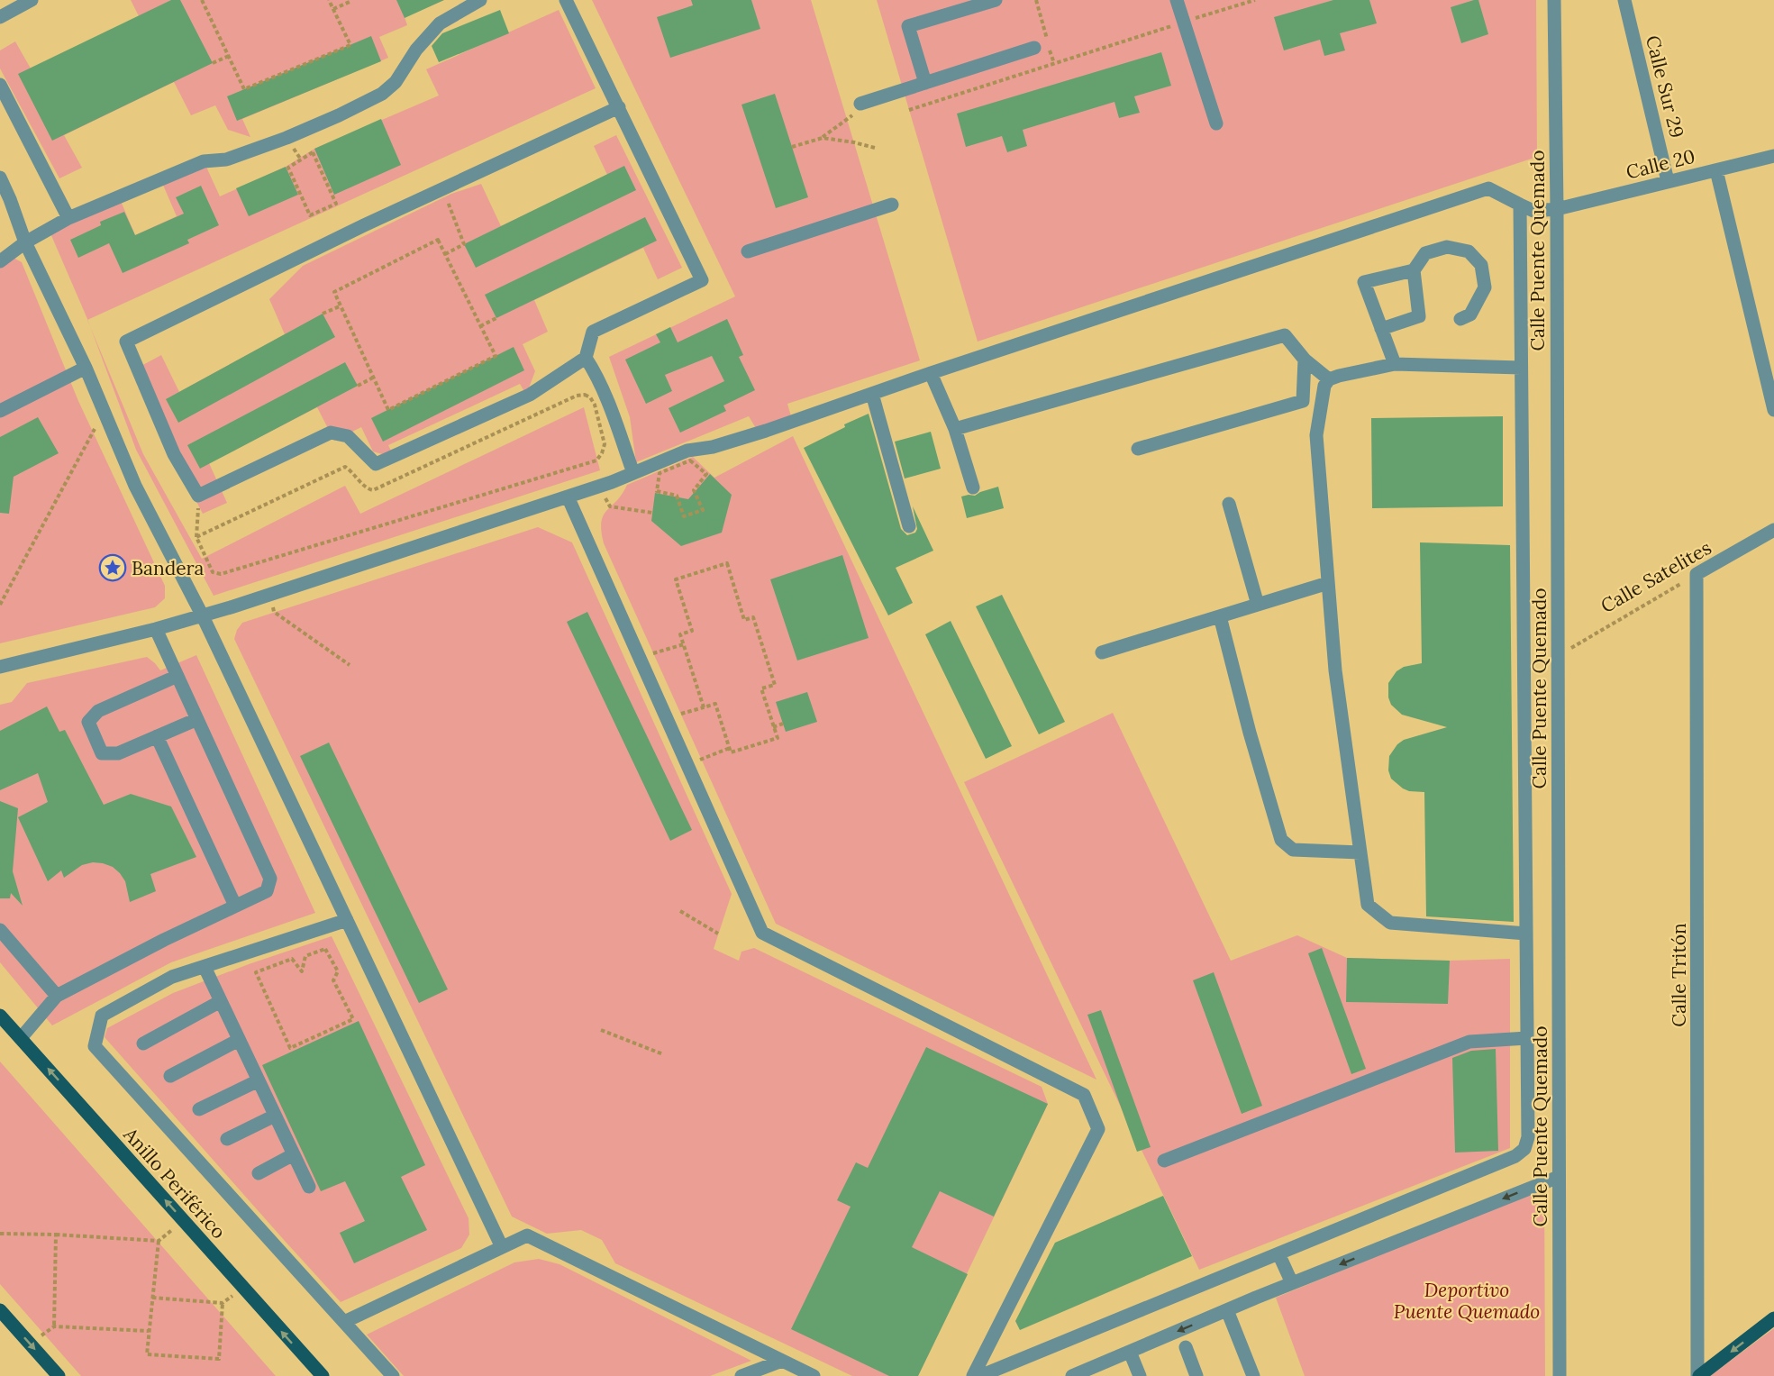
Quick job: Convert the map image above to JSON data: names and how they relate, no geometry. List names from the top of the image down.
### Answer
{
  "streets": {
    "main road": ["Anillo Periférico"],
    "street": [
      "Calle Sur 29",
      "Calle 20",
      "Calle Puente Quemado",
      "Calle Satelites",
      "Calle Tritón"
    ]
  },
  "crossings": [
    ["Calle Sur 29", "Calle 20"],
    ["Calle 20", "Calle Puente Quemado"],
    ["Calle Puente Quemado", "Calle Satelites"],
    ["Calle Satelites", "Calle Tritón"]
  ],
  "one_way": ["Anillo Periférico"],
  "parks": ["Deportivo Puente Quemado"],
  "places": {
    "place": ["Bandera"]
  }
}
